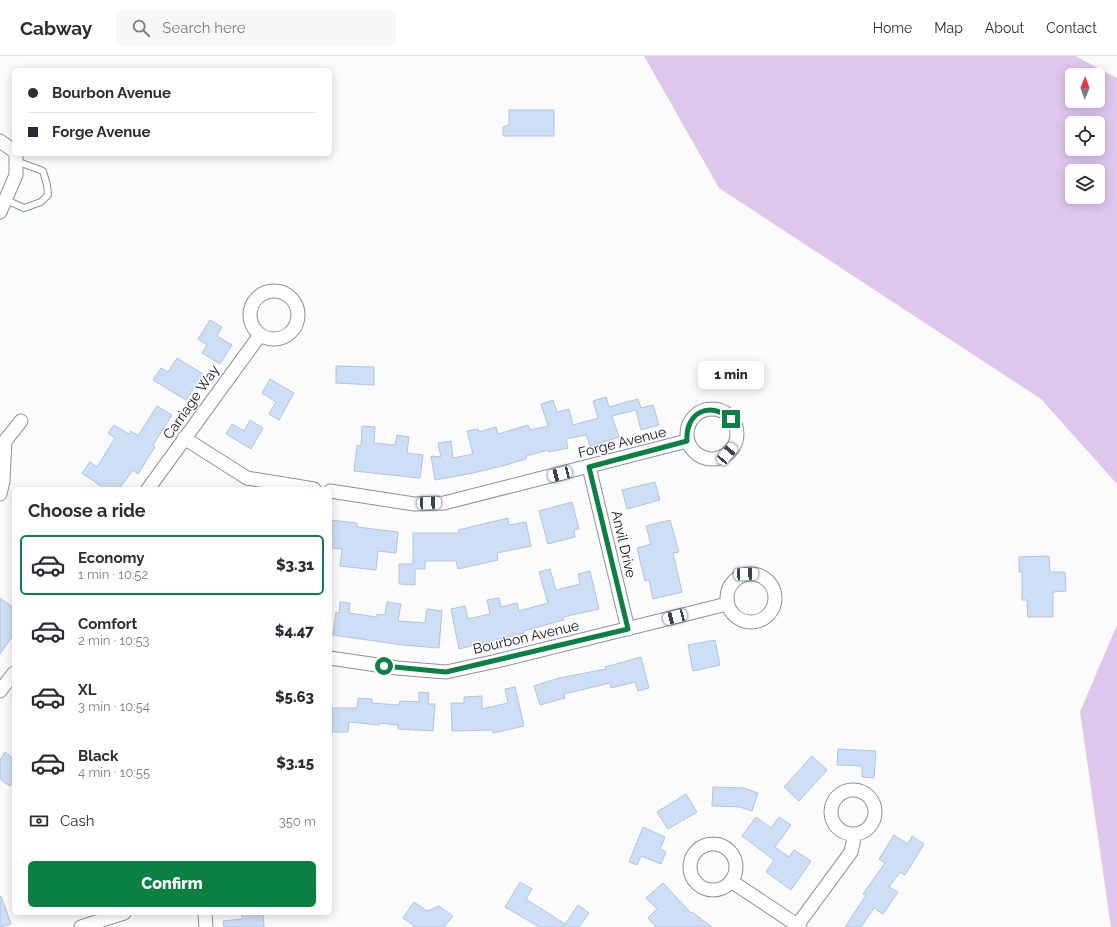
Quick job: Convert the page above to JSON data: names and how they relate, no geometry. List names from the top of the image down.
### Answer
{
  "streets": {
    "street": [
      "Carriage Way",
      "Forge Avenue",
      "Anvil Drive",
      "Bourbon Avenue"
    ]
  },
  "crossings": [
    ["Forge Avenue", "Anvil Drive"],
    ["Anvil Drive", "Bourbon Avenue"]
  ],
  "north": "top",
  "page": {
    "header": "Cabway",
    "search": "Search here",
    "nav": [
      "Home",
      "Map",
      "About",
      "Contact"
    ],
    "banner": ["Bourbon Avenue", "Forge Avenue"],
    "bubble": "1 min",
    "heading": "Choose a ride",
    "list": [
      {
        "name": "Economy",
        "note": "1 min · 10:52",
        "value": "$3.31"
      },
      {
        "name": "Comfort",
        "note": "2 min · 10:53",
        "value": "$4.47"
      },
      {
        "name": "XL",
        "note": "3 min · 10:54",
        "value": "$5.63"
      },
      {
        "name": "Black",
        "note": "4 min · 10:55",
        "value": "$3.15"
      }
    ],
    "pay": ["Cash", "350 m"],
    "buttons": "Confirm"
  }
}
